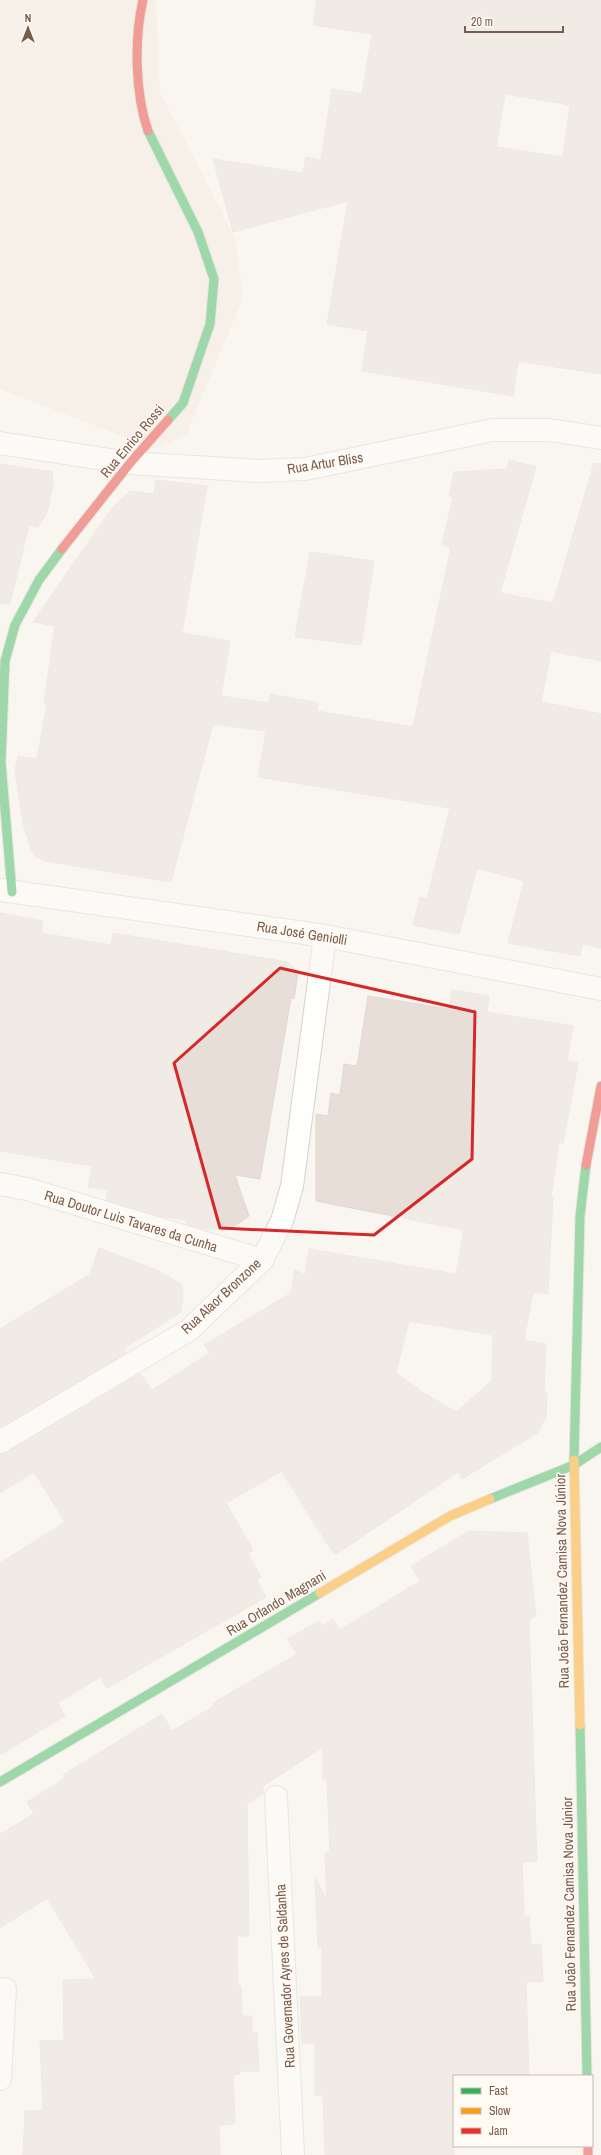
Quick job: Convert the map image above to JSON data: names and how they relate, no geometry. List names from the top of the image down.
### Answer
{
  "streets": {
    "street": [
      "Rua Enrico Rossi",
      "Rua Artur Bliss",
      "Rua José Geniolli",
      "Rua Doutor Luis Tavares da Cunha",
      "Rua Alaor Bronzone",
      "Rua João Fernandez Camisa Nova Júnior",
      "Rua Orlando Magnani",
      "Rua Governador Ayres de Saldanha"
    ]
  },
  "crossings": [
    ["Rua Enrico Rossi", "Rua Artur Bliss"],
    ["Rua Enrico Rossi", "Rua José Geniolli"],
    ["Rua José Geniolli", "Rua Alaor Bronzone"],
    ["Rua Doutor Luis Tavares da Cunha", "Rua Alaor Bronzone"],
    ["Rua João Fernandez Camisa Nova Júnior", "Rua Orlando Magnani"]
  ],
  "legend": ["Fast", "Slow", "Jam"],
  "scale_bar": "20 m",
  "north": "top"
}
